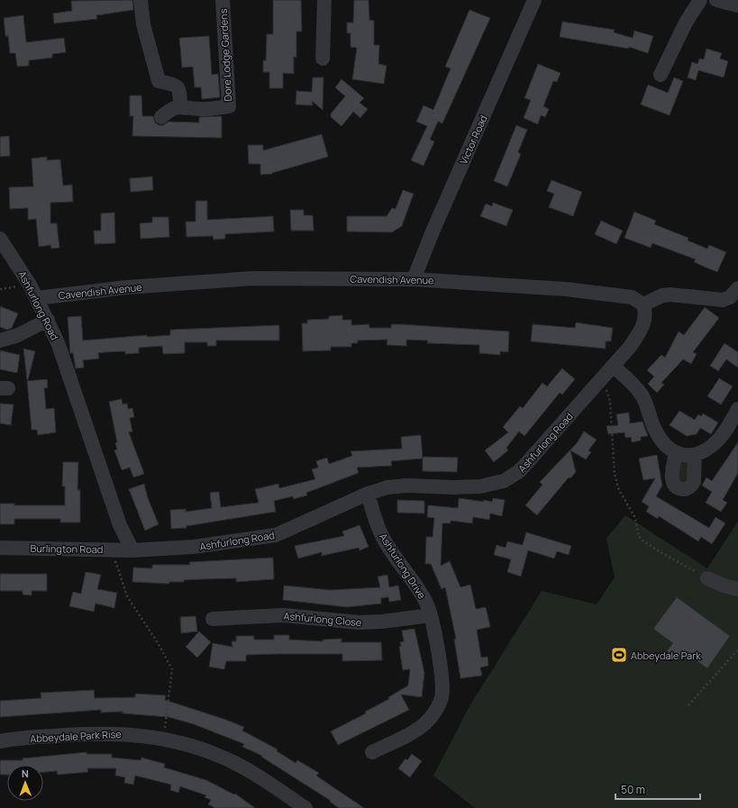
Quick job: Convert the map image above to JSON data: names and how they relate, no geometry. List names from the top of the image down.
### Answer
{
  "streets": {
    "street": [
      "Dore Lodge Gardens",
      "Victor Road",
      "Cavendish Avenue",
      "Ashfurlong Road",
      "Burlington Road",
      "Ashfurlong Drive",
      "Ashfurlong Close",
      "Abbeydale Park Rise"
    ]
  },
  "crossings": [
    ["Victor Road", "Cavendish Avenue"],
    ["Cavendish Avenue", "Ashfurlong Road"],
    ["Ashfurlong Road", "Burlington Road"],
    ["Ashfurlong Road", "Ashfurlong Drive"],
    ["Ashfurlong Drive", "Ashfurlong Close"]
  ],
  "places": {
    "sports": ["Abbeydale Park"]
  },
  "scale_bar": "50 m",
  "north": "top"
}
